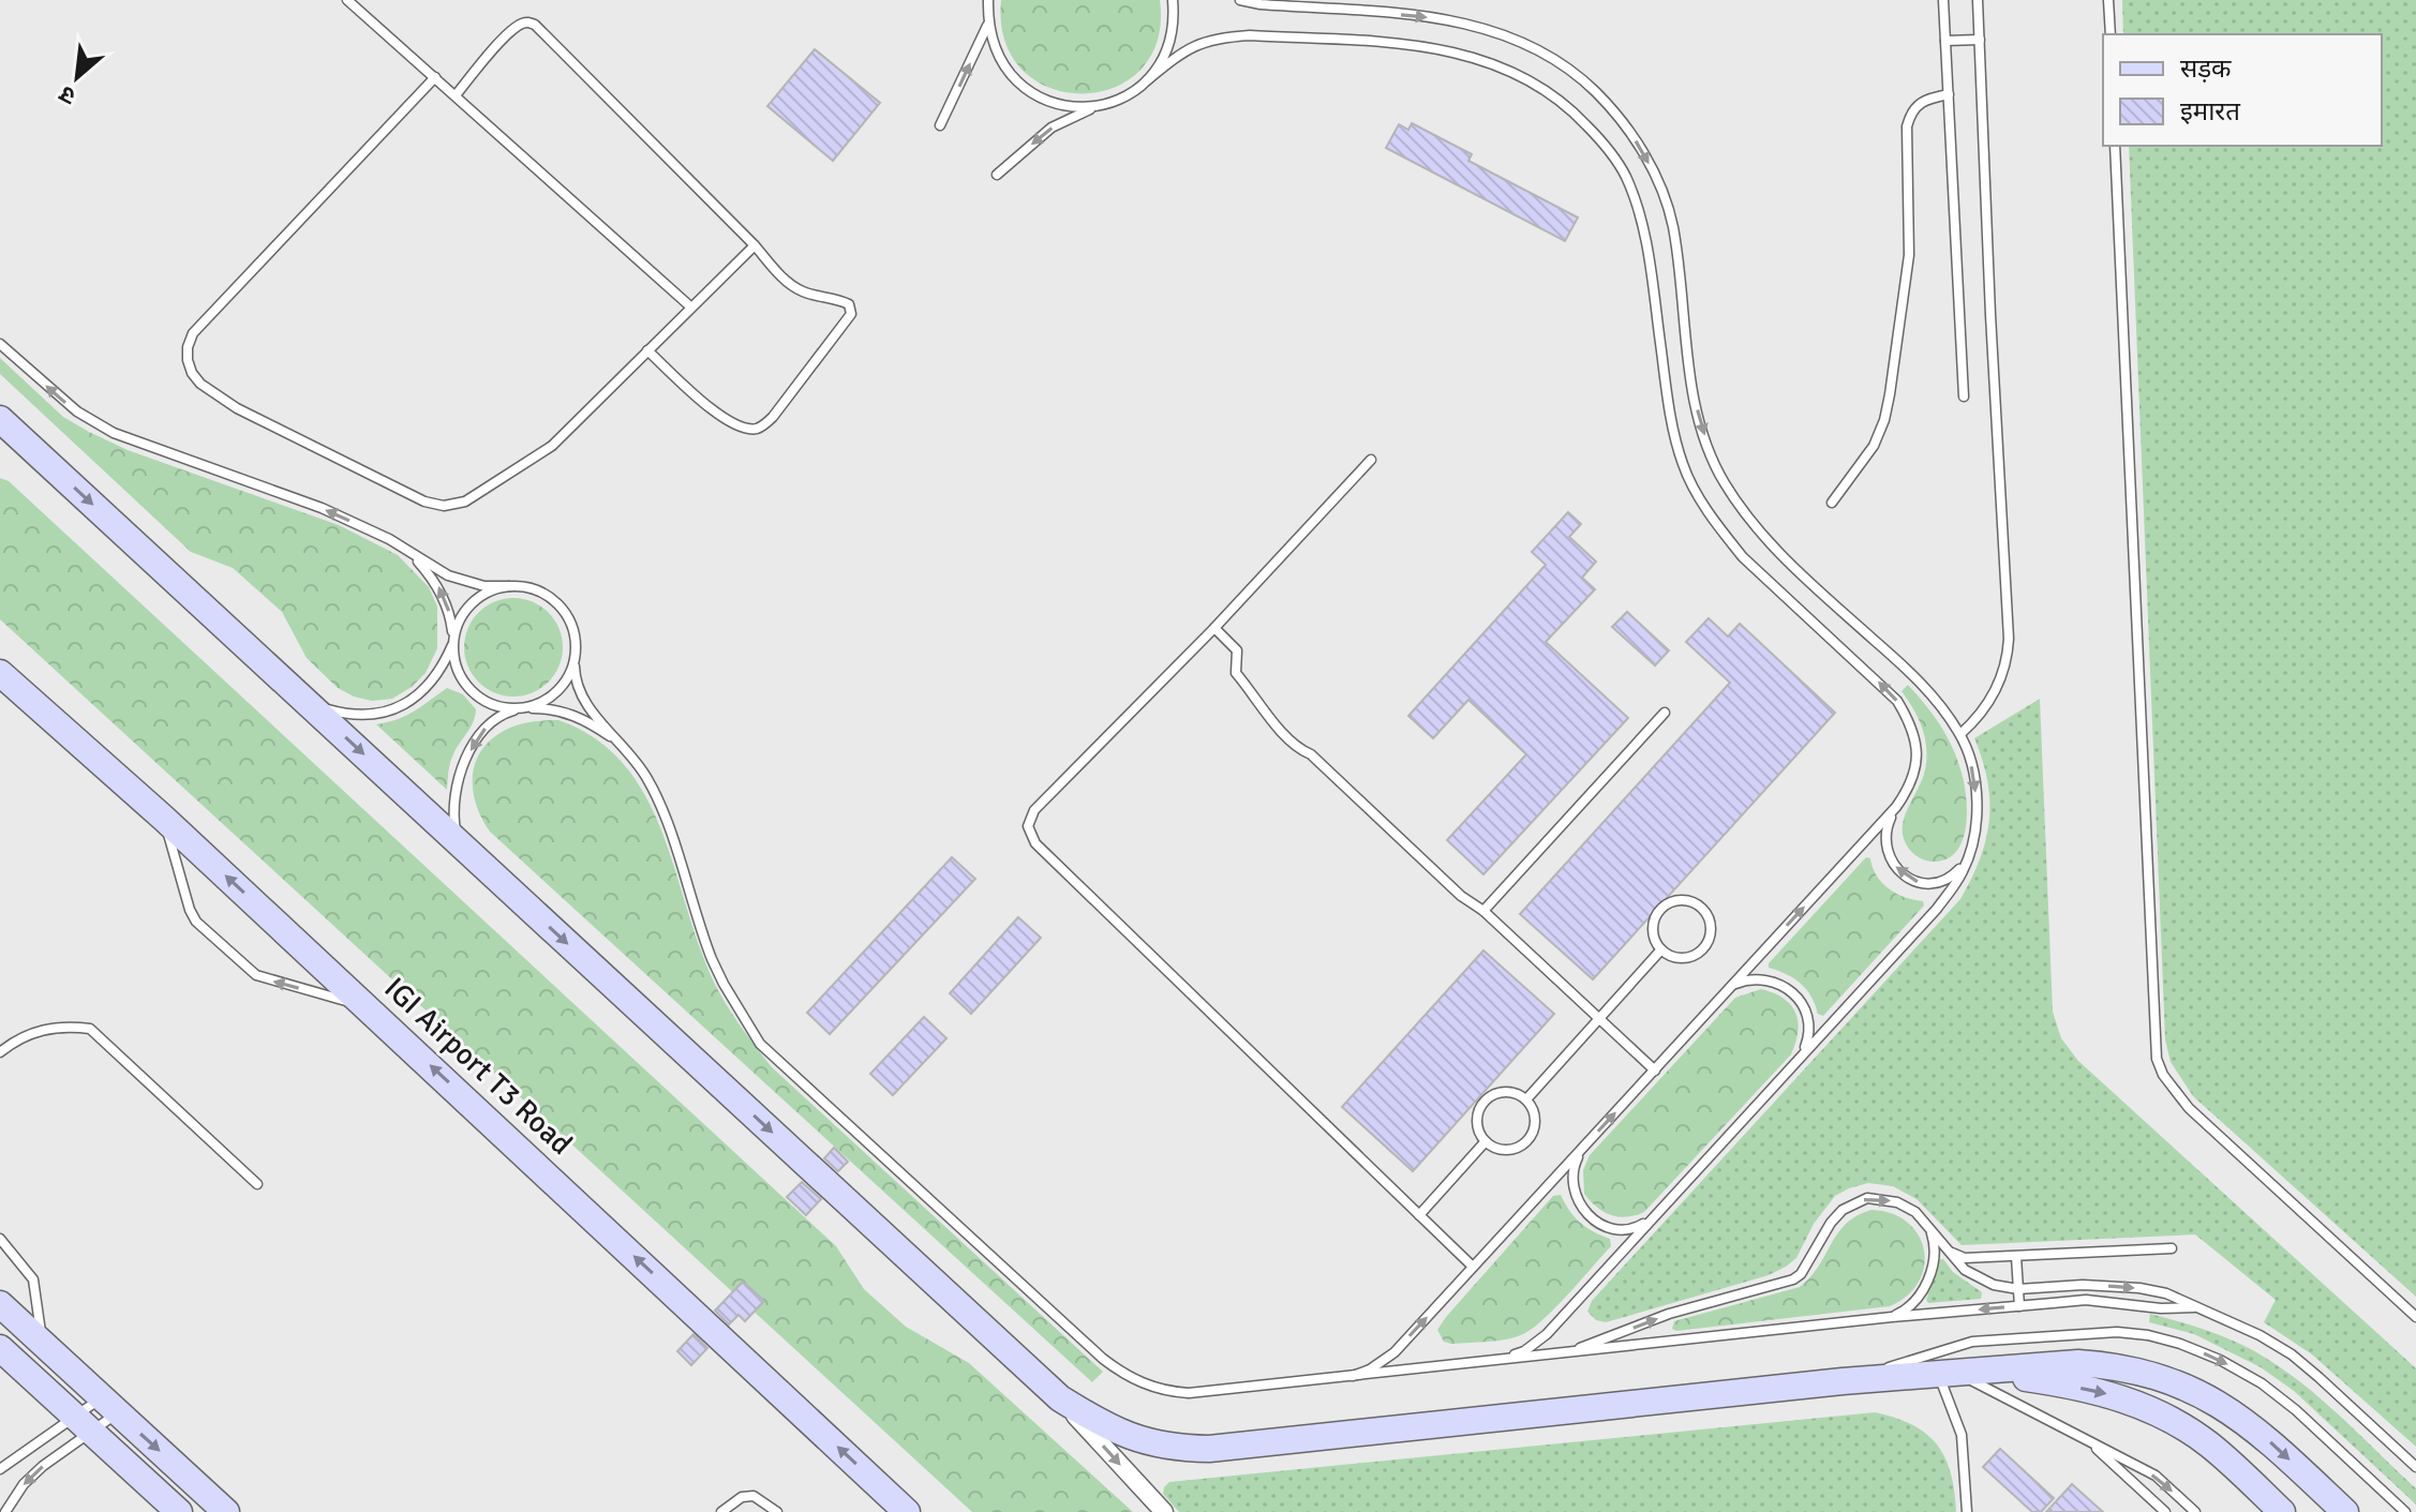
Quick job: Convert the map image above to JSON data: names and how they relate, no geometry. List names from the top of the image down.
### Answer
{
  "streets": {
    "main road": ["IGI Airport T3 Road"]
  },
  "legend": ["सड़क", "इमारत"],
  "north": "bottom left"
}
